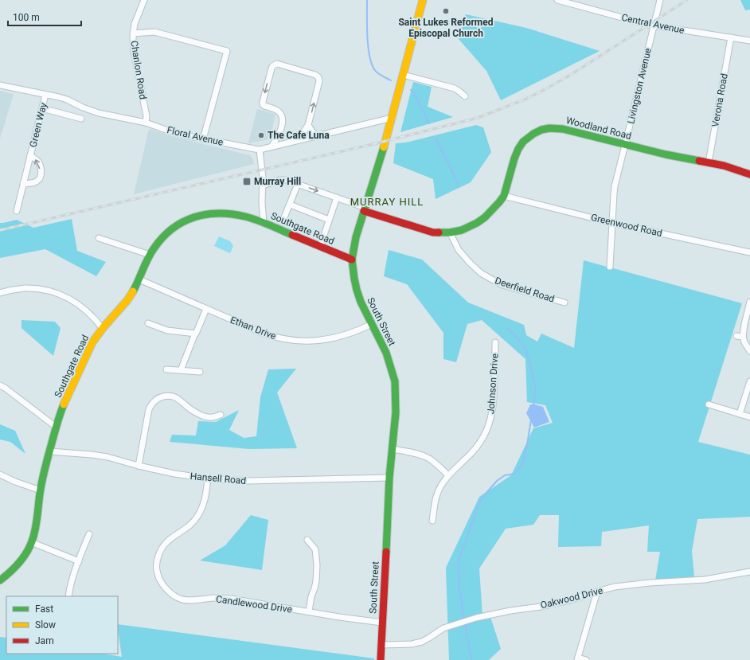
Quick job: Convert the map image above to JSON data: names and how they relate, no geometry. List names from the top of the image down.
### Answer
{
  "streets": {
    "street": [
      "Central Avenue",
      "Chanlon Road",
      "Livingston Avenue",
      "Verona Road",
      "Green Way",
      "Woodland Road",
      "Floral Avenue",
      "Greenwood Road",
      "Southgate Road",
      "Deerfield Road",
      "South Street",
      "Ethan Drive",
      "Johnson Drive",
      "Hansell Road",
      "Oakwood Drive",
      "Candlewood Drive"
    ]
  },
  "crossings": [
    ["Central Avenue", "Livingston Avenue"],
    ["Central Avenue", "Verona Road"],
    ["Chanlon Road", "Floral Avenue"],
    ["Livingston Avenue", "Woodland Road"],
    ["Livingston Avenue", "Greenwood Road"],
    ["Verona Road", "Woodland Road"],
    ["Green Way", "Floral Avenue"],
    ["Woodland Road", "Greenwood Road"],
    ["Woodland Road", "Deerfield Road"],
    ["Woodland Road", "South Street"],
    ["Floral Avenue", "South Street"],
    ["Southgate Road", "South Street"],
    ["Southgate Road", "Ethan Drive"],
    ["Southgate Road", "Hansell Road"],
    ["South Street", "Ethan Drive"],
    ["South Street", "Hansell Road"],
    ["South Street", "Oakwood Drive"],
    ["South Street", "Candlewood Drive"],
    ["Hansell Road", "Candlewood Drive"]
  ],
  "districts": ["MURRAY HILL"],
  "places": {
    "other": ["Saint Lukes Reformed Episcopal Church", "The Cafe Luna"],
    "transit": ["Murray Hill"]
  },
  "legend": ["Fast", "Slow", "Jam"],
  "scale_bar": "100 m"
}
